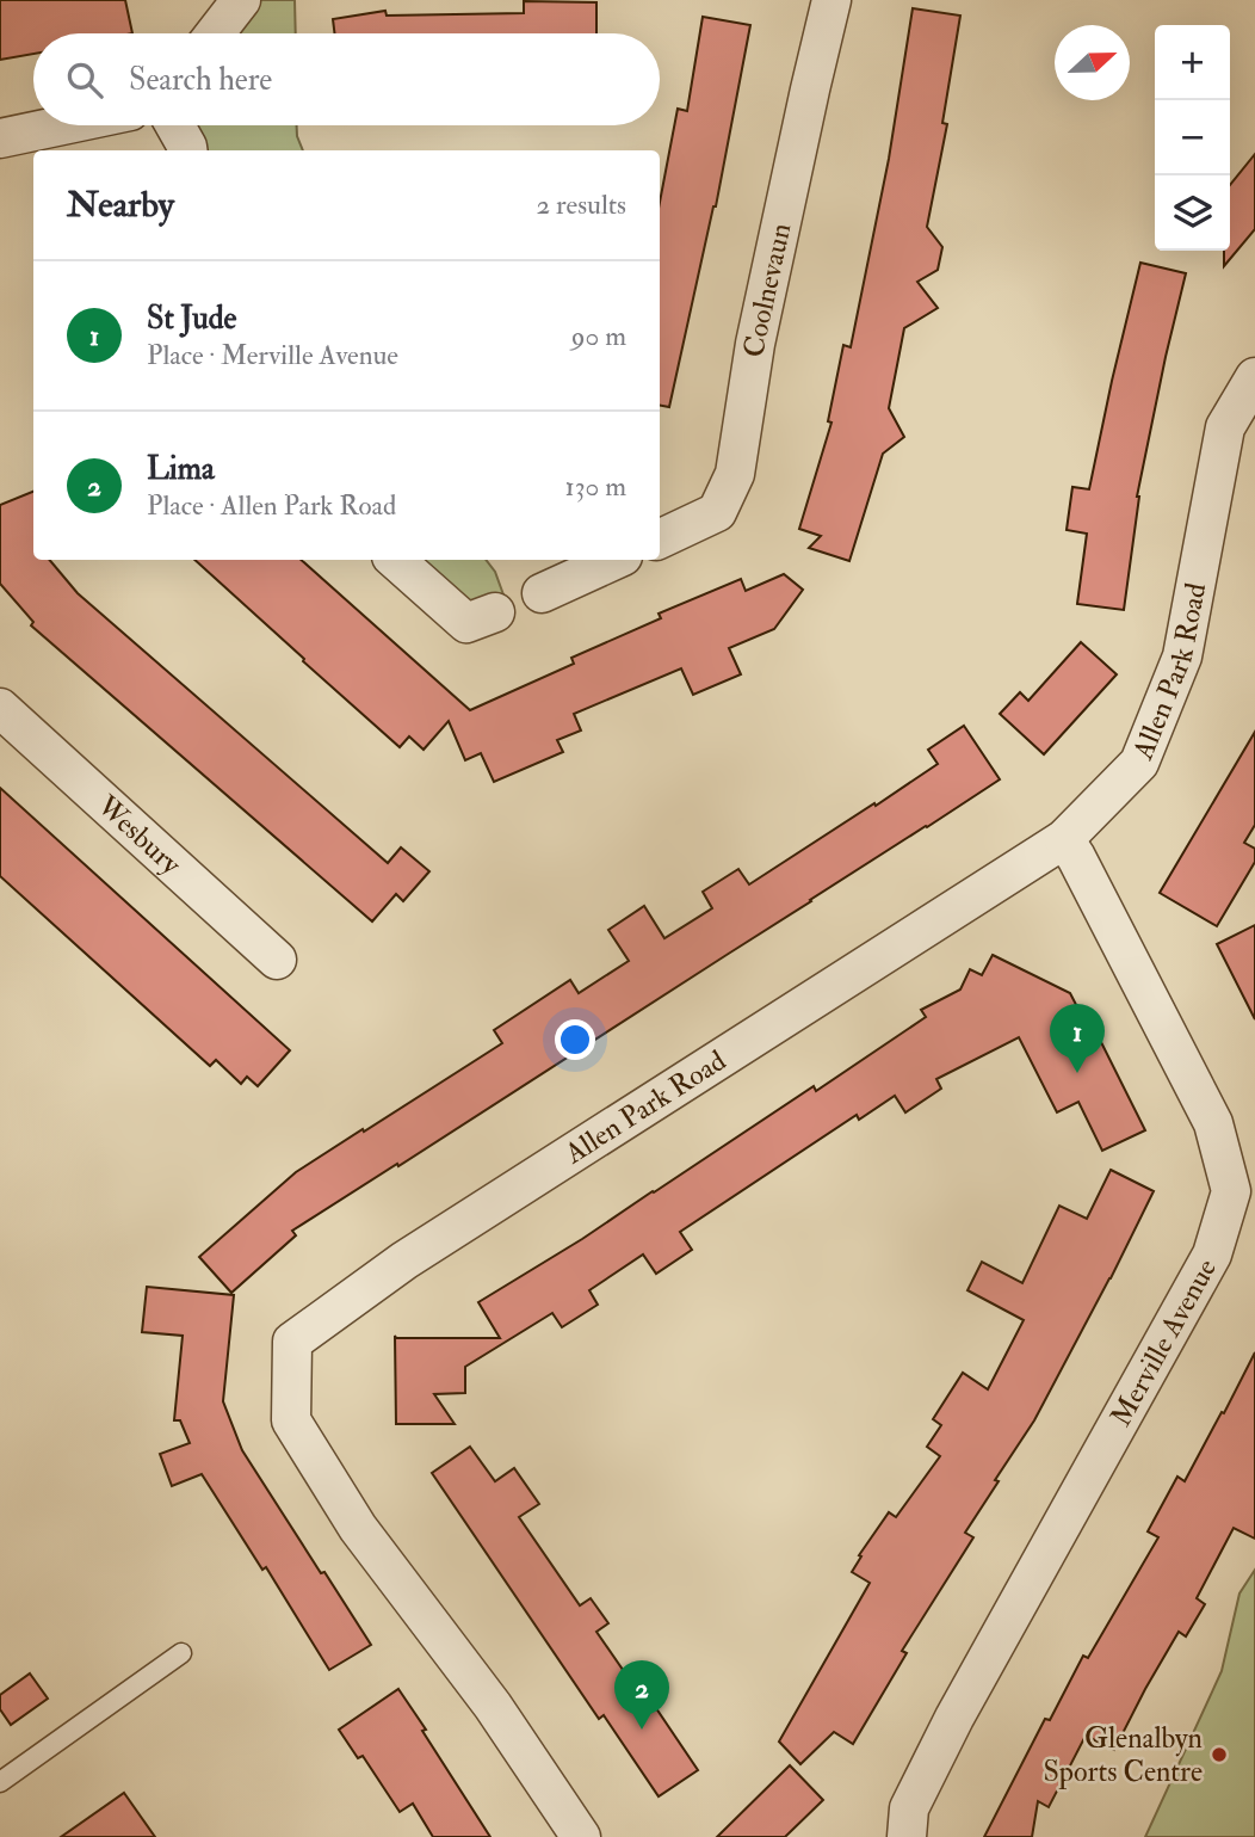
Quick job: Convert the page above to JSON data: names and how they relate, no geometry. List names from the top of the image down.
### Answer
{
  "streets": {
    "street": [
      "Coolnevaun",
      "Allen Park Road",
      "Wesbury",
      "Merville Avenue"
    ]
  },
  "crossings": [
    ["Allen Park Road", "Merville Avenue"]
  ],
  "places": ["Glenalbyn Sports Centre"],
  "north": "right",
  "page": {
    "map_buttons": ["+", "−"],
    "search": "Search here",
    "heading": ["Nearby", "2 results"],
    "list": [
      {
        "mark": "1",
        "name": "St Jude",
        "note": "Place · Merville Avenue",
        "value": "90 m"
      },
      {
        "mark": "2",
        "name": "Lima",
        "note": "Place · Allen Park Road",
        "value": "130 m"
      }
    ],
    "pins": ["1", "2"]
  }
}
